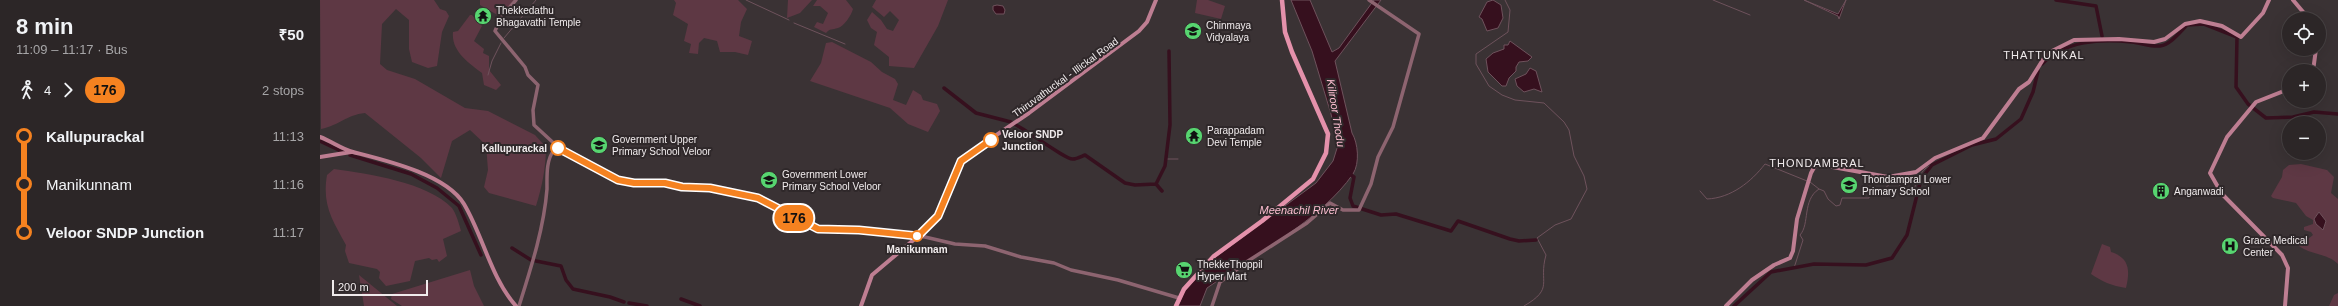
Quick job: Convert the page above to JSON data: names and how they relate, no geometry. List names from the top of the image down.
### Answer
{
  "streets": {
    "main road": ["Thiruvathuckal - Illickal Road"]
  },
  "districts": ["THATTUNKAL", "THONDAMBRAL"],
  "water": ["Kiliroor Thodu", "Meenachil River"],
  "places": {
    "temple": ["Thekkedathu Bhagavathi Temple", "Parappadam Devi Temple"],
    "school or university": [
      "Chinmaya Vidyalaya",
      "Government Upper Primary School Veloor",
      "Government Lower Primary School Veloor",
      "Thondampral Lower Primary School"
    ],
    "other": ["Veloor SNDP Junction", "Kallupurackal", "Manikunnam"],
    "building": ["Anganwadi"],
    "hospital": ["Grace Medical Center"],
    "supermarket": ["ThekkeThoppil Hyper Mart"]
  },
  "lines": ["bus line 176"],
  "scale_bar": "200 m",
  "page": {
    "heading": ["8 min", "11:09 – 11:17 · Bus", "₹50"],
    "on_map": "176",
    "map_buttons": ["+", "−"],
    "legs": ["4", "176", "2 stops"],
    "list": [
      {
        "name": "Kallupurackal",
        "value": "11:13"
      },
      {
        "name": "Manikunnam",
        "value": "11:16"
      },
      {
        "name": "Veloor SNDP Junction",
        "value": "11:17"
      }
    ],
    "scale": "200 m"
  }
}
